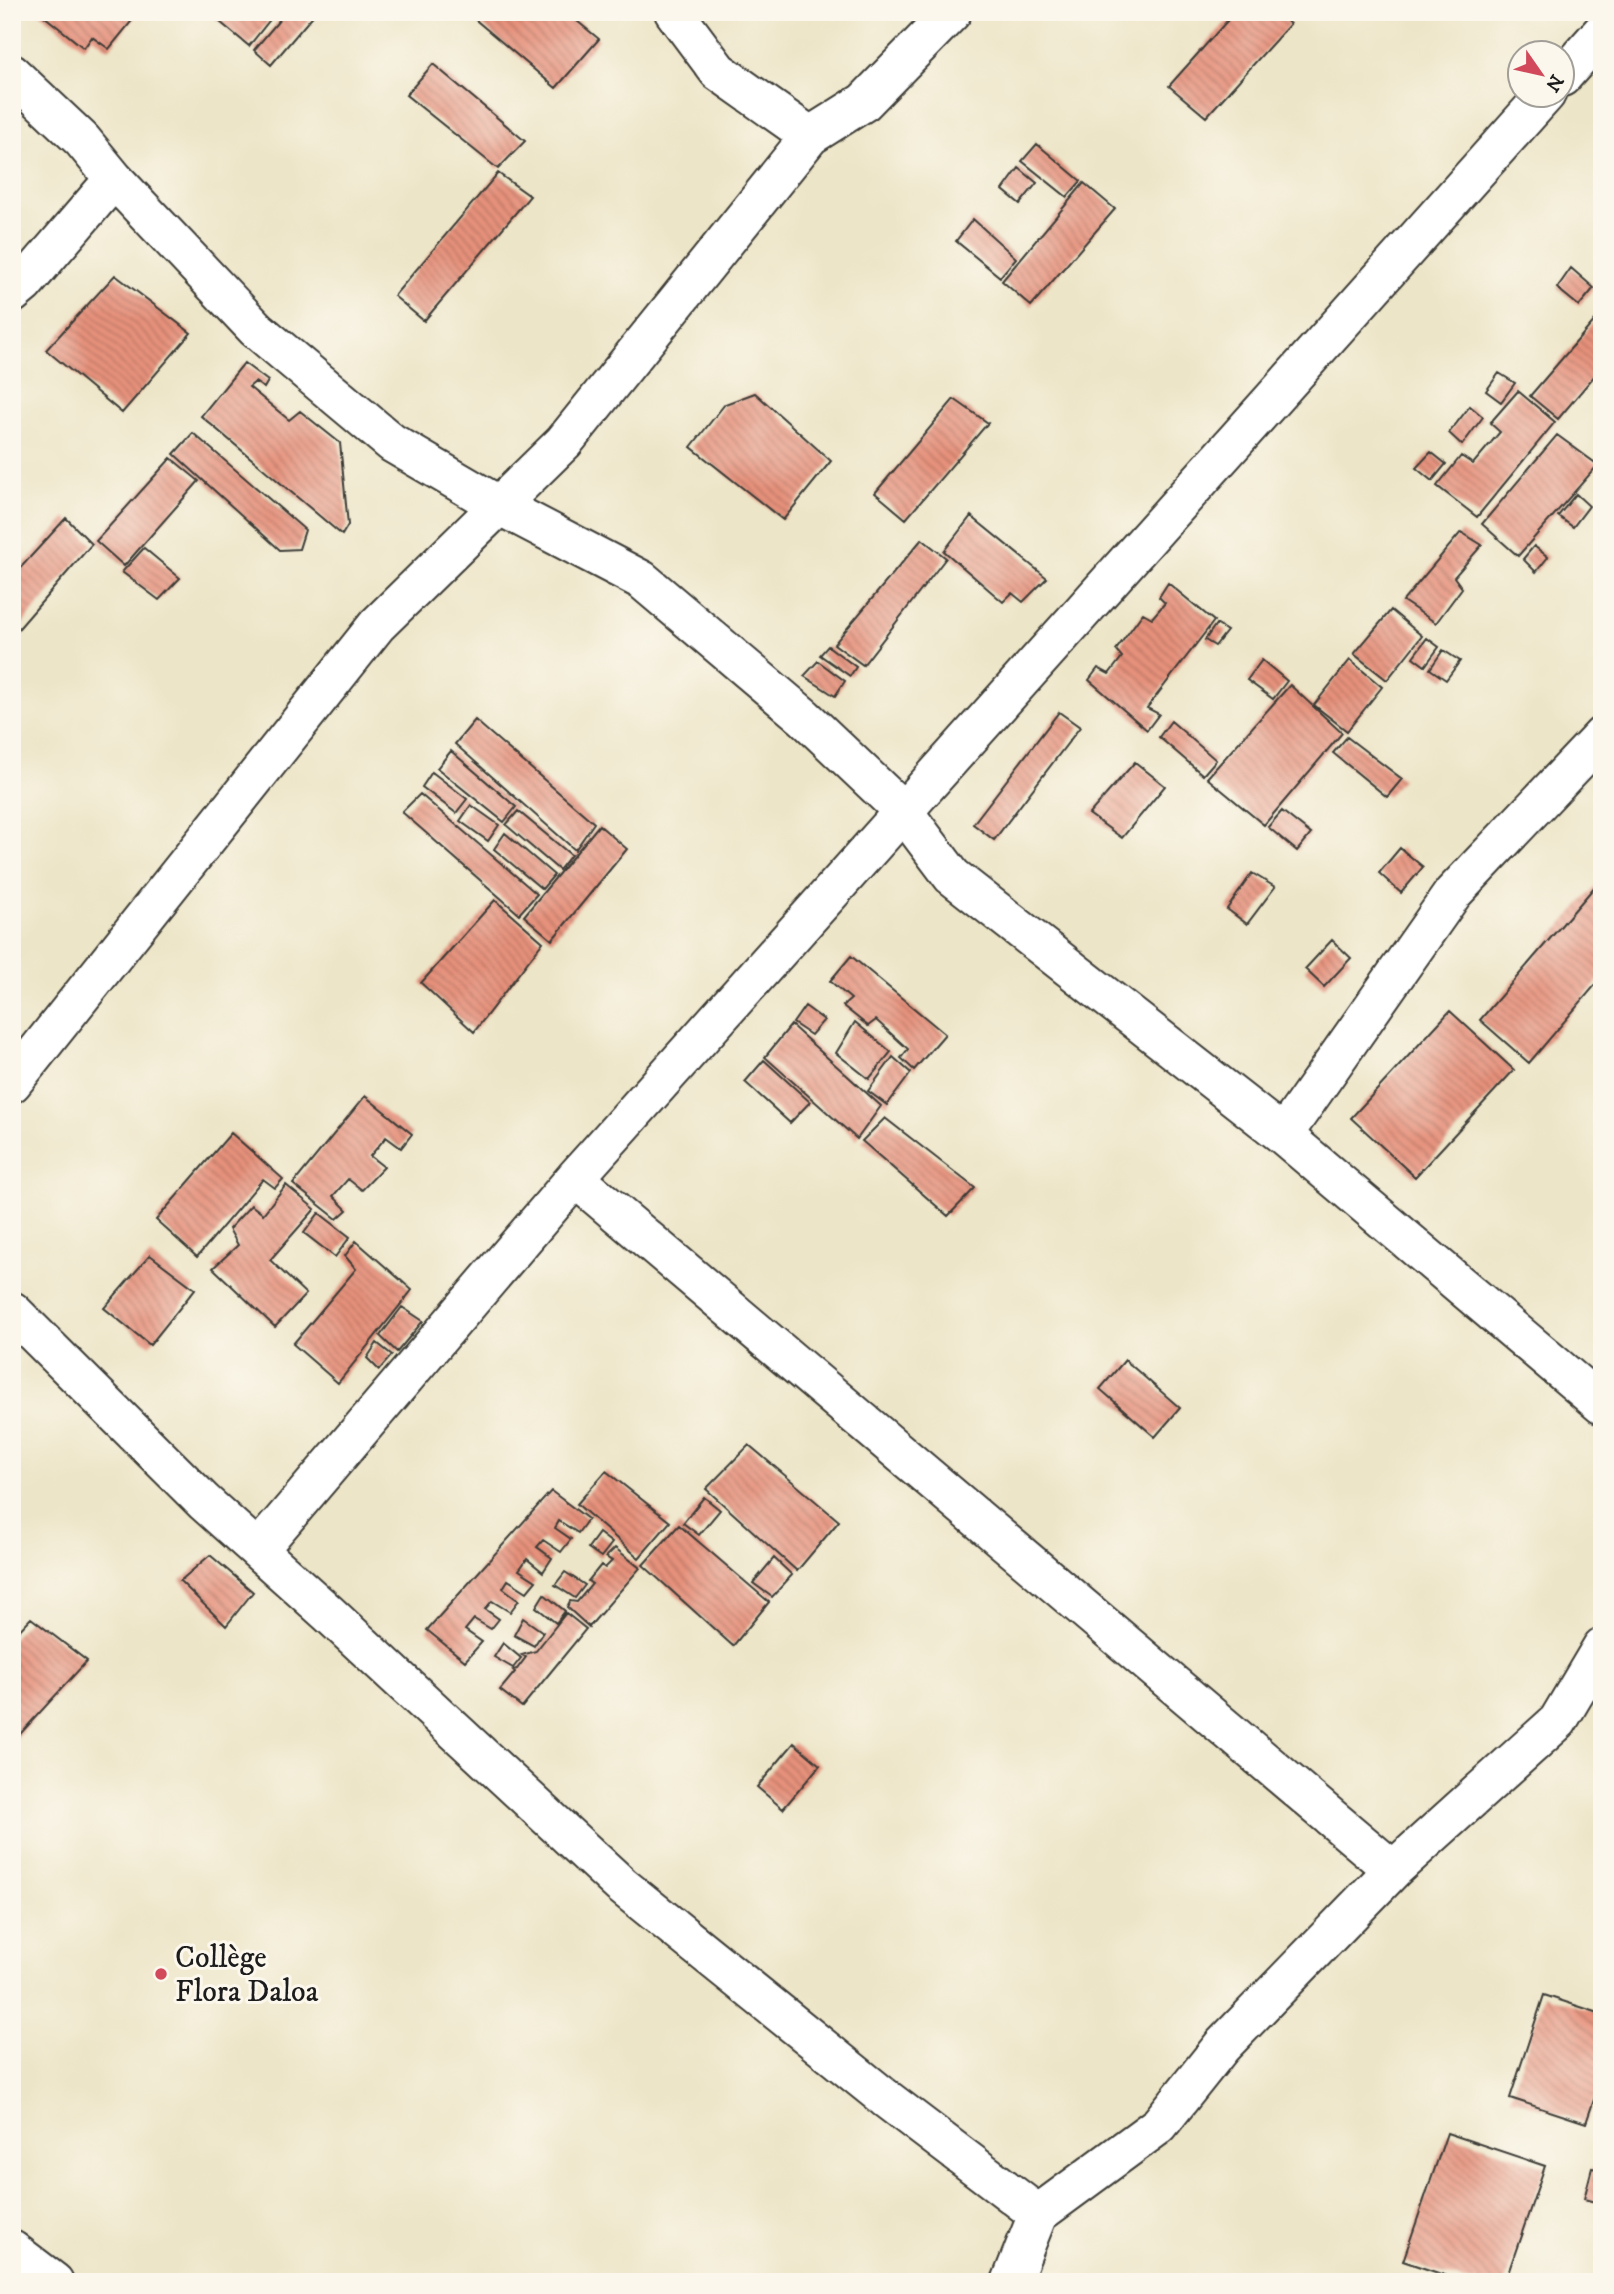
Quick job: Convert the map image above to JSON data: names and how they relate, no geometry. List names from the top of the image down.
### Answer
{
  "places": ["Collège Flora Daloa"],
  "north": "bottom right"
}
